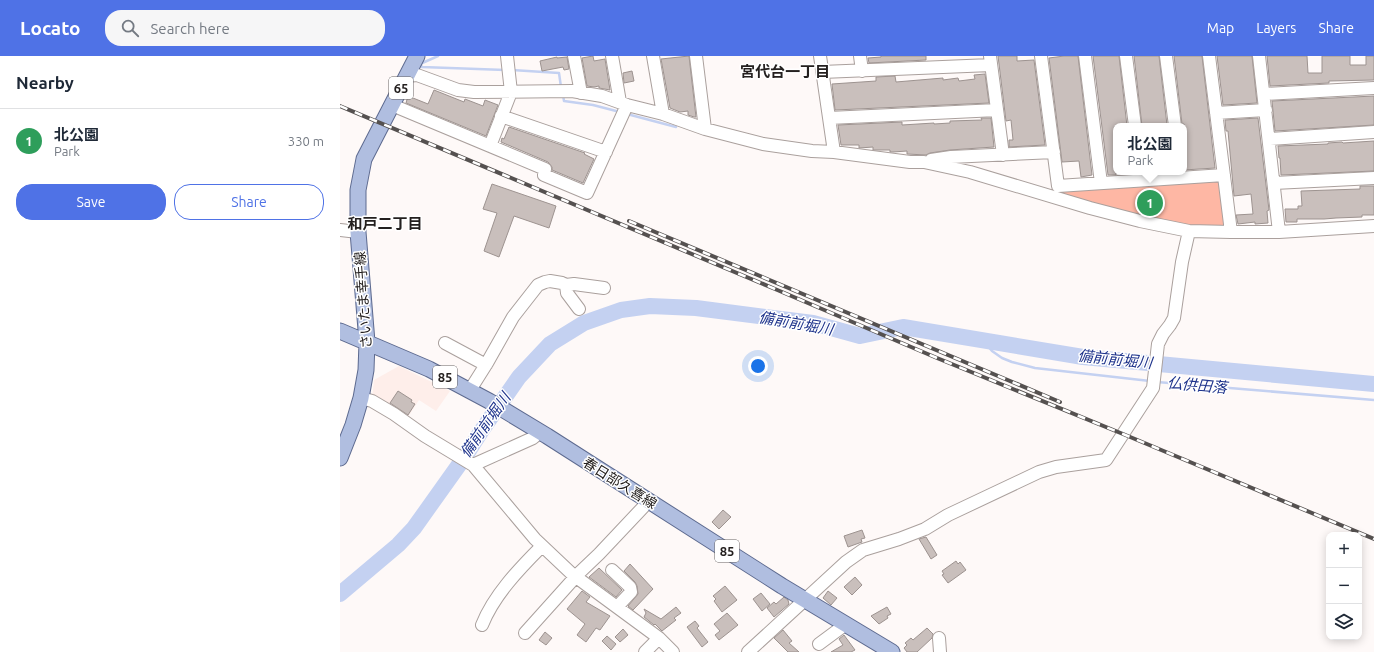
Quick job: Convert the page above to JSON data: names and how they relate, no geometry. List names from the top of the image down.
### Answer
{
  "streets": {
    "main road": [
      "65",
      "さいたま幸手線",
      "85",
      "春日部久喜線"
    ]
  },
  "crossings": [
    ["さいたま幸手線", "春日部久喜線"]
  ],
  "districts": ["宮代台一丁目", "和戸二丁目"],
  "water": ["備前前堀川", "仏供田落"],
  "page": {
    "header": "Locato",
    "search": "Search here",
    "nav": ["Map", "Layers", "Share"],
    "heading": "Nearby",
    "list": [
      {
        "mark": "1",
        "name": "北公園",
        "note": "Park",
        "value": "330 m"
      }
    ],
    "popup": ["北公園", "Park"],
    "buttons": ["Save", "Share"],
    "pins": "1",
    "map_buttons": ["+", "−"]
  }
}
